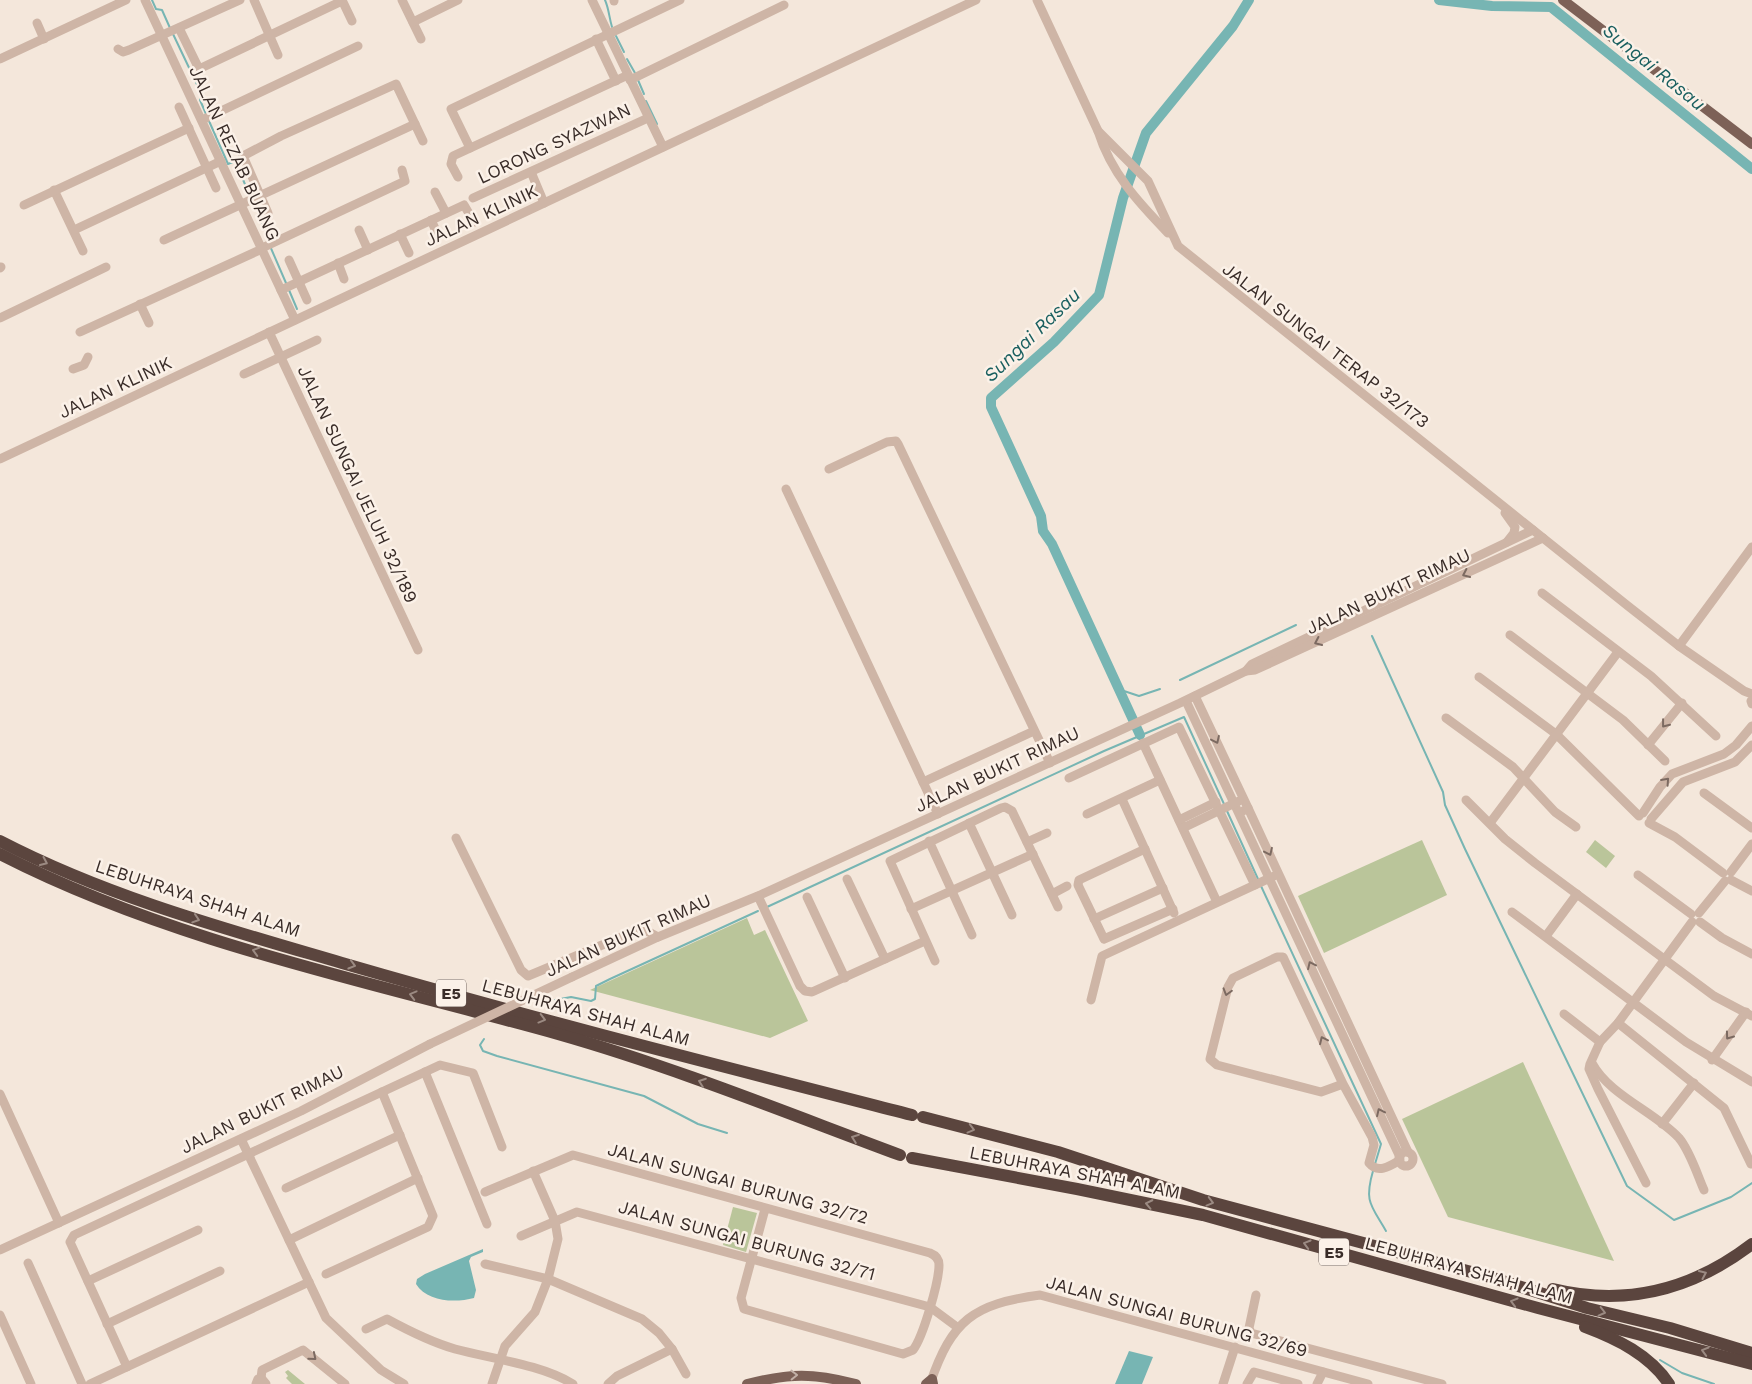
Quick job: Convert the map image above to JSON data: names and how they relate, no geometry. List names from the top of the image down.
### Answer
{
  "streets": {
    "highway": ["LEBUHRAYA SHAH ALAM", "E5"],
    "street": [
      "LORONG SYAZWAN",
      "JALAN REZAB BUANG",
      "JALAN KLINIK",
      "JALAN SUNGAI TERAP 32/173",
      "JALAN SUNGAI JELUH 32/189",
      "JALAN BUKIT RIMAU",
      "JALAN SUNGAI BURUNG 32/72",
      "JALAN SUNGAI BURUNG 32/71",
      "JALAN SUNGAI BURUNG 32/69"
    ]
  },
  "crossings": [
    ["JALAN REZAB BUANG", "JALAN KLINIK"],
    ["JALAN KLINIK", "JALAN SUNGAI JELUH 32/189"],
    ["JALAN SUNGAI TERAP 32/173", "JALAN BUKIT RIMAU"],
    ["JALAN SUNGAI BURUNG 32/72", "JALAN SUNGAI BURUNG 32/71"]
  ],
  "water": ["Sungai Rasau"]
}
